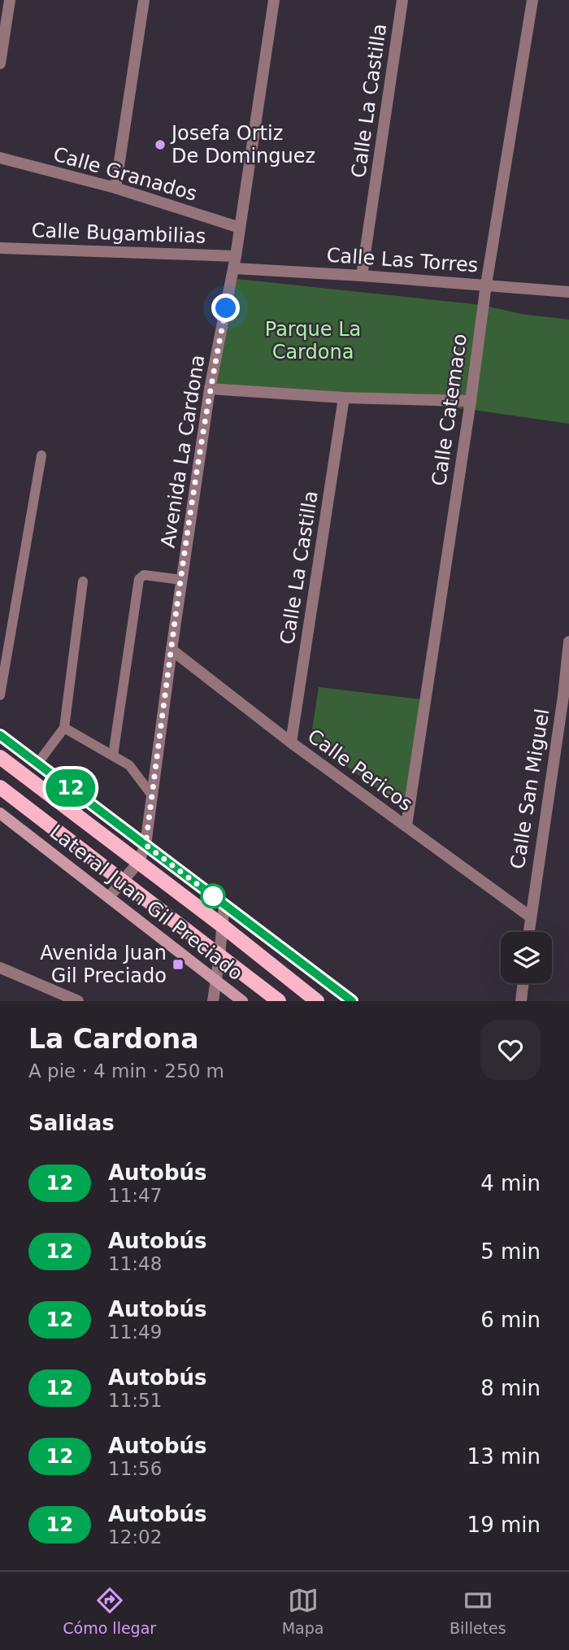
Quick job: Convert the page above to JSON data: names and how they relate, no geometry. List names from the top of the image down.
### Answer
{
  "streets": {
    "main road": ["Lateral Juan Gil Preciado"],
    "street": [
      "Calle La Castilla",
      "Calle Granados",
      "Calle Bugambilias",
      "Calle Las Torres",
      "Calle Catemaco",
      "Avenida La Cardona",
      "Calle Pericos",
      "Calle San Miguel"
    ]
  },
  "crossings": [
    ["Calle La Castilla", "Calle Las Torres"],
    ["Calle La Castilla", "Calle Pericos"],
    ["Calle Granados", "Avenida La Cardona"],
    ["Calle Bugambilias", "Avenida La Cardona"],
    ["Calle Las Torres", "Calle Catemaco"],
    ["Calle Las Torres", "Avenida La Cardona"],
    ["Calle Catemaco", "Calle Pericos"],
    ["Avenida La Cardona", "Calle Pericos"],
    ["Avenida La Cardona", "Lateral Juan Gil Preciado"],
    ["Calle Pericos", "Calle San Miguel"]
  ],
  "parks": ["Parque La Cardona"],
  "places": {
    "other": ["Josefa Ortiz De Dominguez"],
    "transit": ["Avenida Juan Gil Preciado"]
  },
  "lines": ["bus line 12"],
  "page": {
    "on_map": "12",
    "heading": [
      ["La Cardona", "A pie · 4 min · 250 m"],
      "Salidas"
    ],
    "list": [
      {
        "mark": "12",
        "name": "Autobús",
        "note": "11:47",
        "value": "4 min"
      },
      {
        "mark": "12",
        "name": "Autobús",
        "note": "11:48",
        "value": "5 min"
      },
      {
        "mark": "12",
        "name": "Autobús",
        "note": "11:49",
        "value": "6 min"
      },
      {
        "mark": "12",
        "name": "Autobús",
        "note": "11:51",
        "value": "8 min"
      },
      {
        "mark": "12",
        "name": "Autobús",
        "note": "11:56",
        "value": "13 min"
      },
      {
        "mark": "12",
        "name": "Autobús",
        "note": "12:02",
        "value": "19 min"
      }
    ],
    "tabs": ["Cómo llegar", "Mapa", "Billetes"]
  }
}
